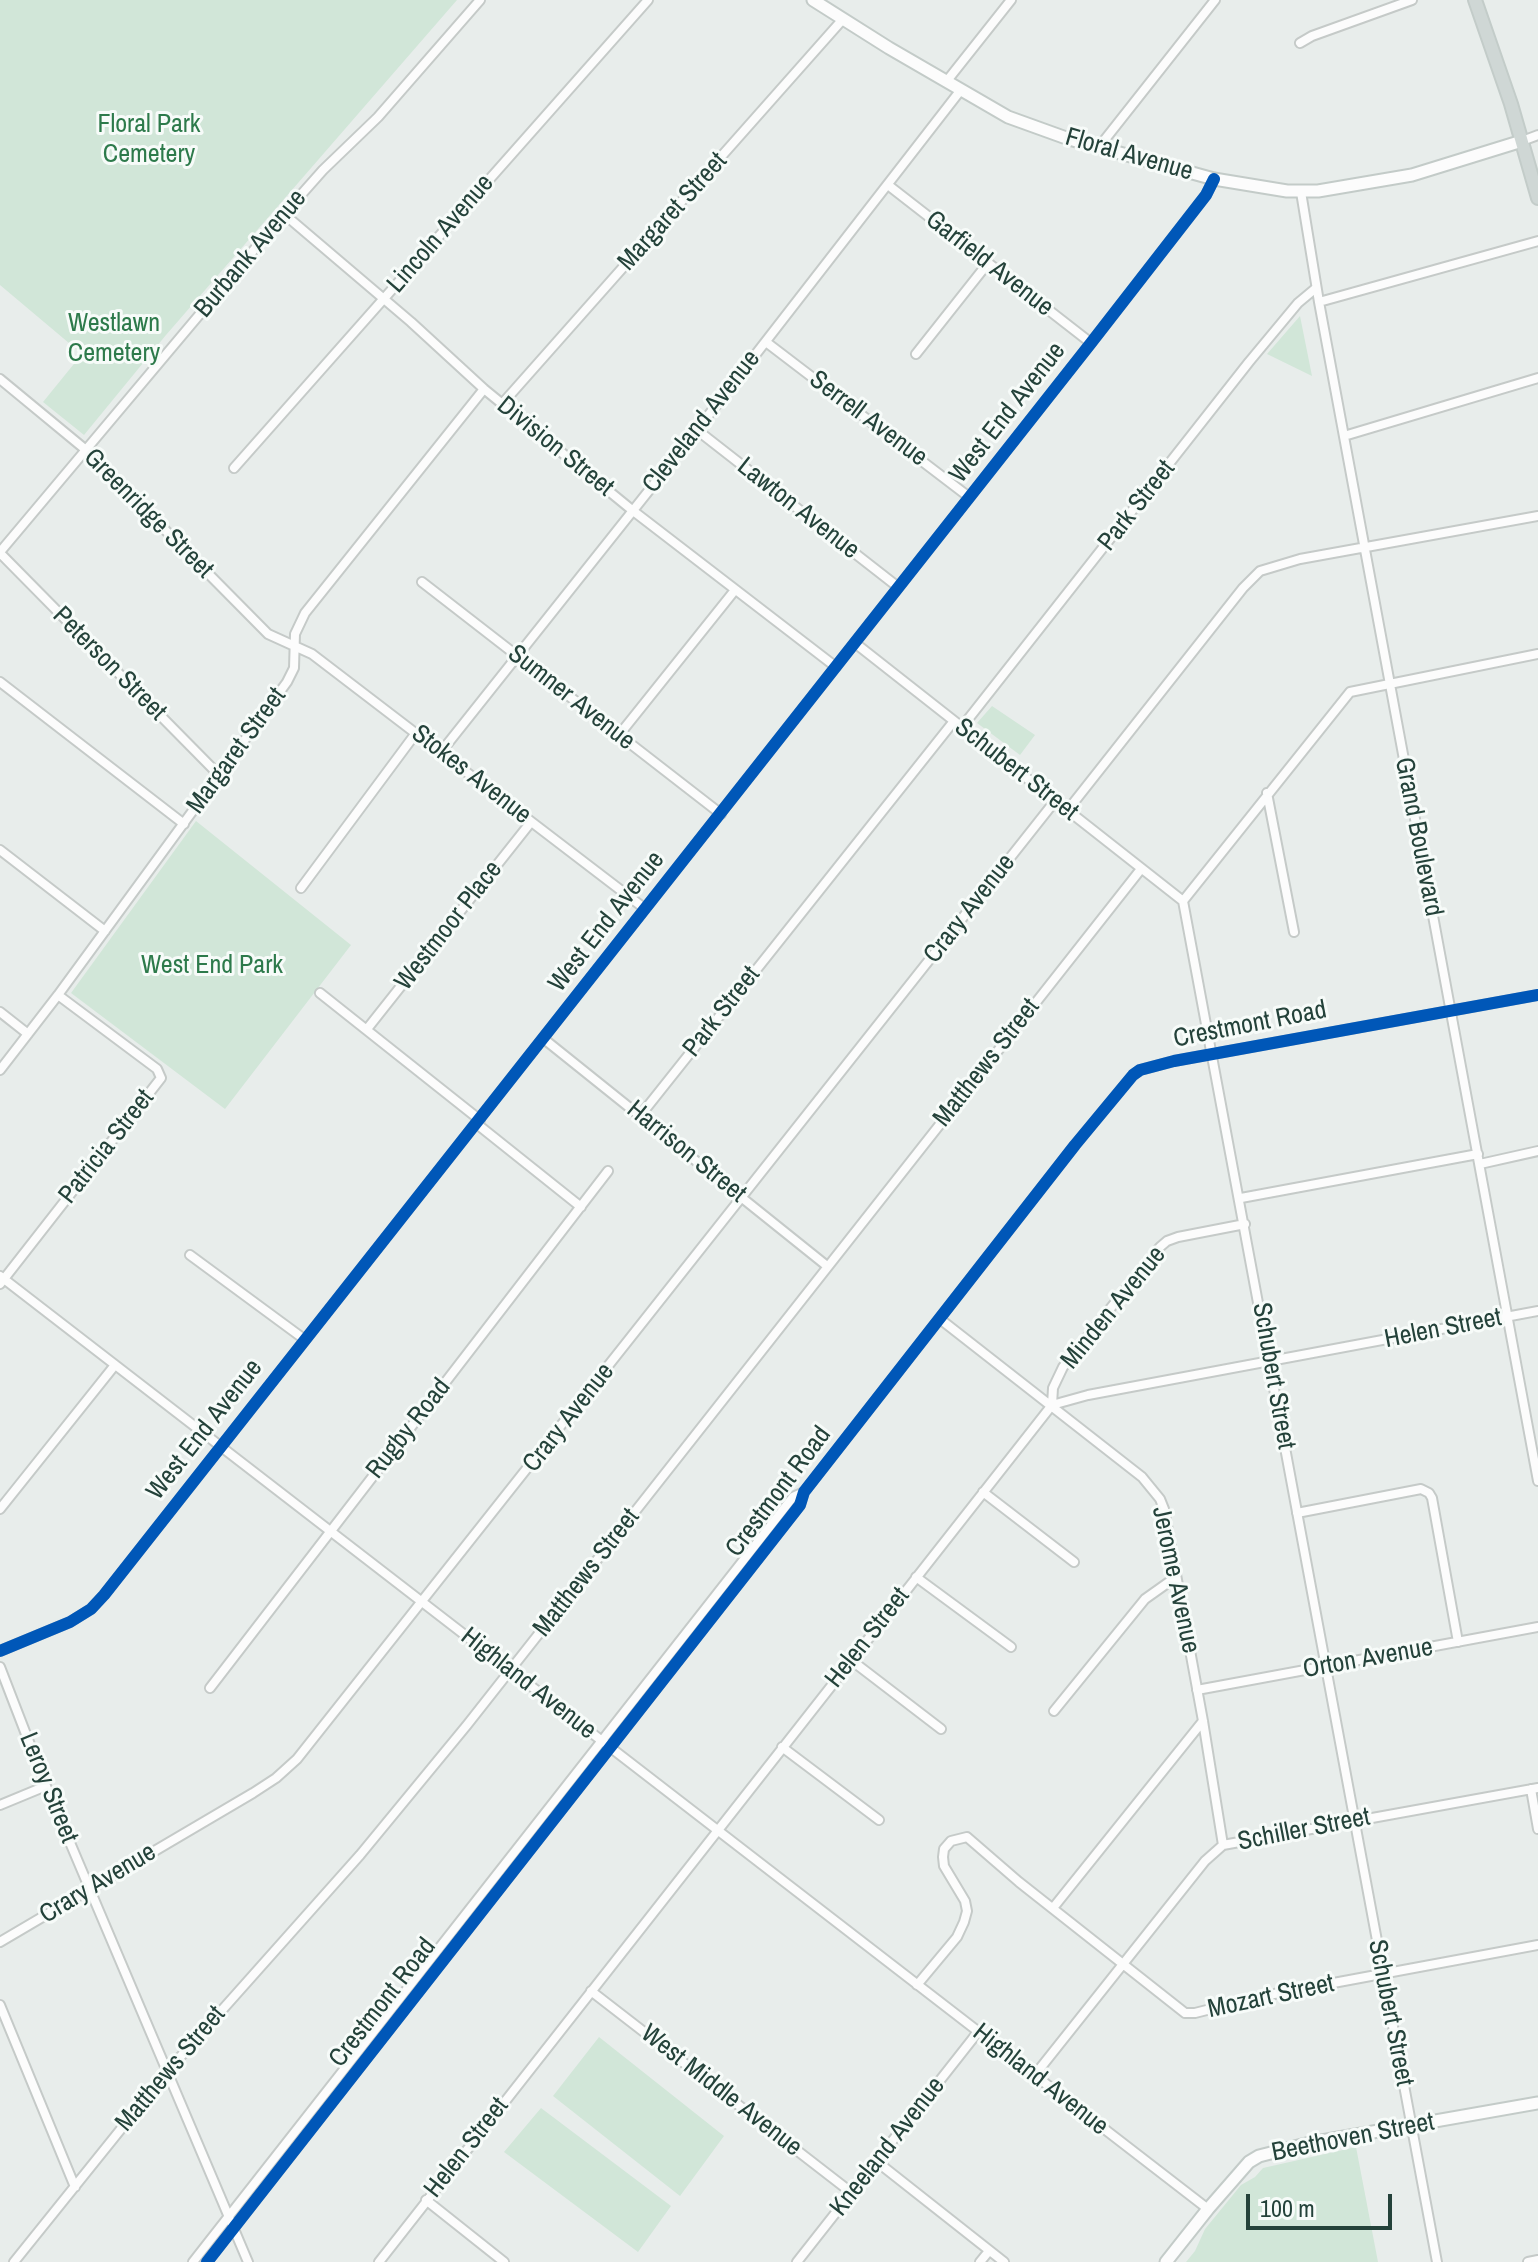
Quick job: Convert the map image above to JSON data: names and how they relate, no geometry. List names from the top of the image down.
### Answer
{
  "streets": {
    "street": [
      "Floral Avenue",
      "Margaret Street",
      "Lincoln Avenue",
      "Burbank Avenue",
      "Garfield Avenue",
      "West End Avenue",
      "Serrell Avenue",
      "Cleveland Avenue",
      "Division Street",
      "Park Street",
      "Lawton Avenue",
      "Greenridge Street",
      "Peterson Street",
      "Sumner Avenue",
      "Schubert Street",
      "Stokes Avenue",
      "Grand Boulevard",
      "Crary Avenue",
      "Westmoor Place",
      "Crestmont Road",
      "Matthews Street",
      "Patricia Street",
      "Harrison Street",
      "Minden Avenue",
      "Helen Street",
      "Rugby Road",
      "Jerome Avenue",
      "Orton Avenue",
      "Highland Avenue",
      "Leroy Street",
      "Schiller Street",
      "Mozart Street",
      "West Middle Avenue",
      "Beethoven Street",
      "Kneeland Avenue"
    ]
  },
  "crossings": [
    ["Floral Avenue", "Margaret Street"],
    ["Floral Avenue", "West End Avenue"],
    ["Floral Avenue", "Cleveland Avenue"],
    ["Floral Avenue", "Grand Boulevard"],
    ["Margaret Street", "Division Street"],
    ["Margaret Street", "Greenridge Street"],
    ["Margaret Street", "Peterson Street"],
    ["Margaret Street", "Stokes Avenue"],
    ["Margaret Street", "Patricia Street"],
    ["Lincoln Avenue", "Division Street"],
    ["Burbank Avenue", "Division Street"],
    ["Burbank Avenue", "Greenridge Street"],
    ["Burbank Avenue", "Peterson Street"],
    ["Garfield Avenue", "West End Avenue"],
    ["Garfield Avenue", "Cleveland Avenue"],
    ["West End Avenue", "Serrell Avenue"],
    ["West End Avenue", "Division Street"],
    ["West End Avenue", "Lawton Avenue"],
    ["West End Avenue", "Sumner Avenue"],
    ["West End Avenue", "Schubert Street"],
    ["West End Avenue", "Stokes Avenue"],
    ["West End Avenue", "Harrison Street"],
    ["West End Avenue", "Highland Avenue"],
    ["Serrell Avenue", "Cleveland Avenue"],
    ["Cleveland Avenue", "Division Street"],
    ["Cleveland Avenue", "Lawton Avenue"],
    ["Cleveland Avenue", "Sumner Avenue"],
    ["Cleveland Avenue", "Stokes Avenue"],
    ["Park Street", "Schubert Street"],
    ["Park Street", "Grand Boulevard"],
    ["Park Street", "Harrison Street"],
    ["Greenridge Street", "Stokes Avenue"],
    ["Schubert Street", "Crary Avenue"],
    ["Schubert Street", "Crestmont Road"],
    ["Schubert Street", "Matthews Street"],
    ["Schubert Street", "Minden Avenue"],
    ["Schubert Street", "Helen Street"],
    ["Schubert Street", "Orton Avenue"],
    ["Schubert Street", "Schiller Street"],
    ["Schubert Street", "Mozart Street"],
    ["Schubert Street", "Beethoven Street"],
    ["Stokes Avenue", "Westmoor Place"],
    ["Grand Boulevard", "Crestmont Road"],
    ["Grand Boulevard", "Helen Street"],
    ["Crary Avenue", "Harrison Street"],
    ["Crary Avenue", "Highland Avenue"],
    ["Crary Avenue", "Leroy Street"],
    ["Crestmont Road", "Jerome Avenue"],
    ["Crestmont Road", "Highland Avenue"],
    ["Crestmont Road", "Leroy Street"],
    ["Matthews Street", "Harrison Street"],
    ["Matthews Street", "Highland Avenue"],
    ["Matthews Street", "Leroy Street"],
    ["Patricia Street", "Highland Avenue"],
    ["Minden Avenue", "Helen Street"],
    ["Minden Avenue", "Jerome Avenue"],
    ["Helen Street", "Jerome Avenue"],
    ["Helen Street", "Highland Avenue"],
    ["Helen Street", "West Middle Avenue"],
    ["Rugby Road", "Highland Avenue"],
    ["Jerome Avenue", "Orton Avenue"],
    ["Jerome Avenue", "Schiller Street"],
    ["Highland Avenue", "Schiller Street"],
    ["Highland Avenue", "Mozart Street"],
    ["Highland Avenue", "Beethoven Street"],
    ["Highland Avenue", "Kneeland Avenue"],
    ["Schiller Street", "Mozart Street"],
    ["West Middle Avenue", "Kneeland Avenue"]
  ],
  "parks": ["Floral Park Cemetery", "Westlawn Cemetery", "West End Park"],
  "scale_bar": "100 m"
}
